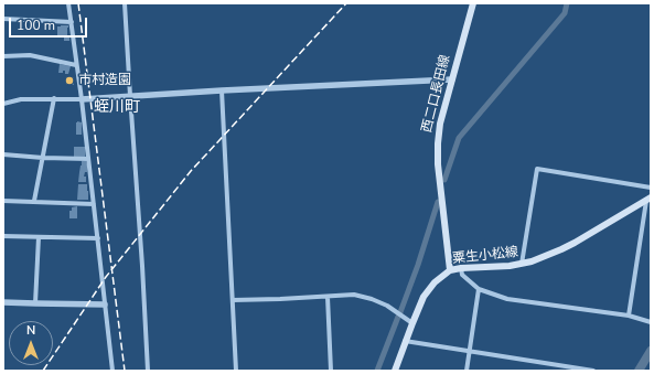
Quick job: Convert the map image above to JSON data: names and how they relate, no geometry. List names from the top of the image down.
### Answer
{
  "streets": {
    "main road": ["西二口長田線", "粟生小松線"]
  },
  "crossings": [
    ["西二口長田線", "粟生小松線"]
  ],
  "districts": ["蛭川町"],
  "places": ["市村造園"],
  "scale_bar": "100 m",
  "north": "top"
}
